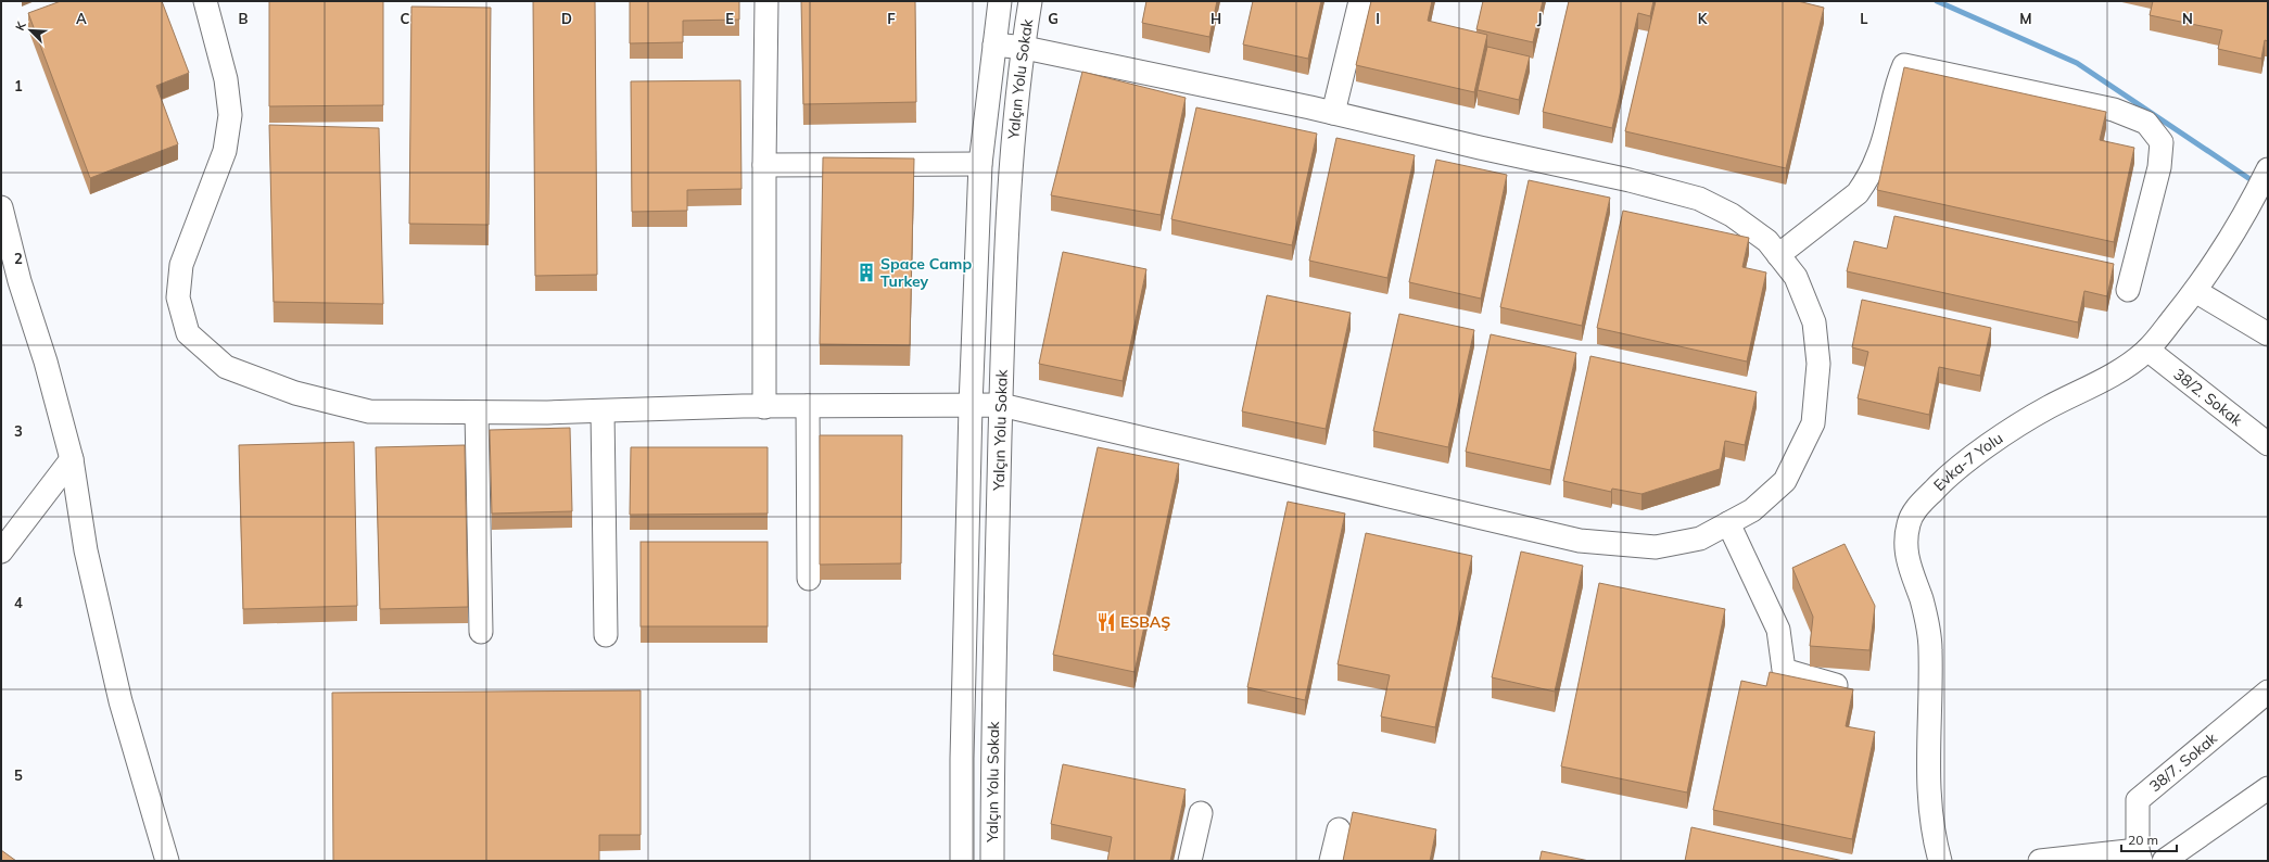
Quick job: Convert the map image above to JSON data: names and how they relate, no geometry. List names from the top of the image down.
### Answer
{
  "streets": {
    "street": [
      "Yalçın Yolu Sokak",
      "38/2. Sokak",
      "Evka-7 Yolu",
      "38/7. Sokak"
    ]
  },
  "crossings": [
    ["38/2. Sokak", "Evka-7 Yolu"]
  ],
  "places": {
    "building": ["Space Camp Turkey"],
    "restaurant": ["ESBAŞ"]
  },
  "scale_bar": "20 m",
  "north": "top left",
  "grid": {
    "columns": [
      "A",
      "B",
      "C",
      "D",
      "E",
      "F",
      "G",
      "H",
      "I",
      "J",
      "K",
      "L",
      "M",
      "N"
    ],
    "rows": [
      "1",
      "2",
      "3",
      "4",
      "5"
    ]
  }
}
